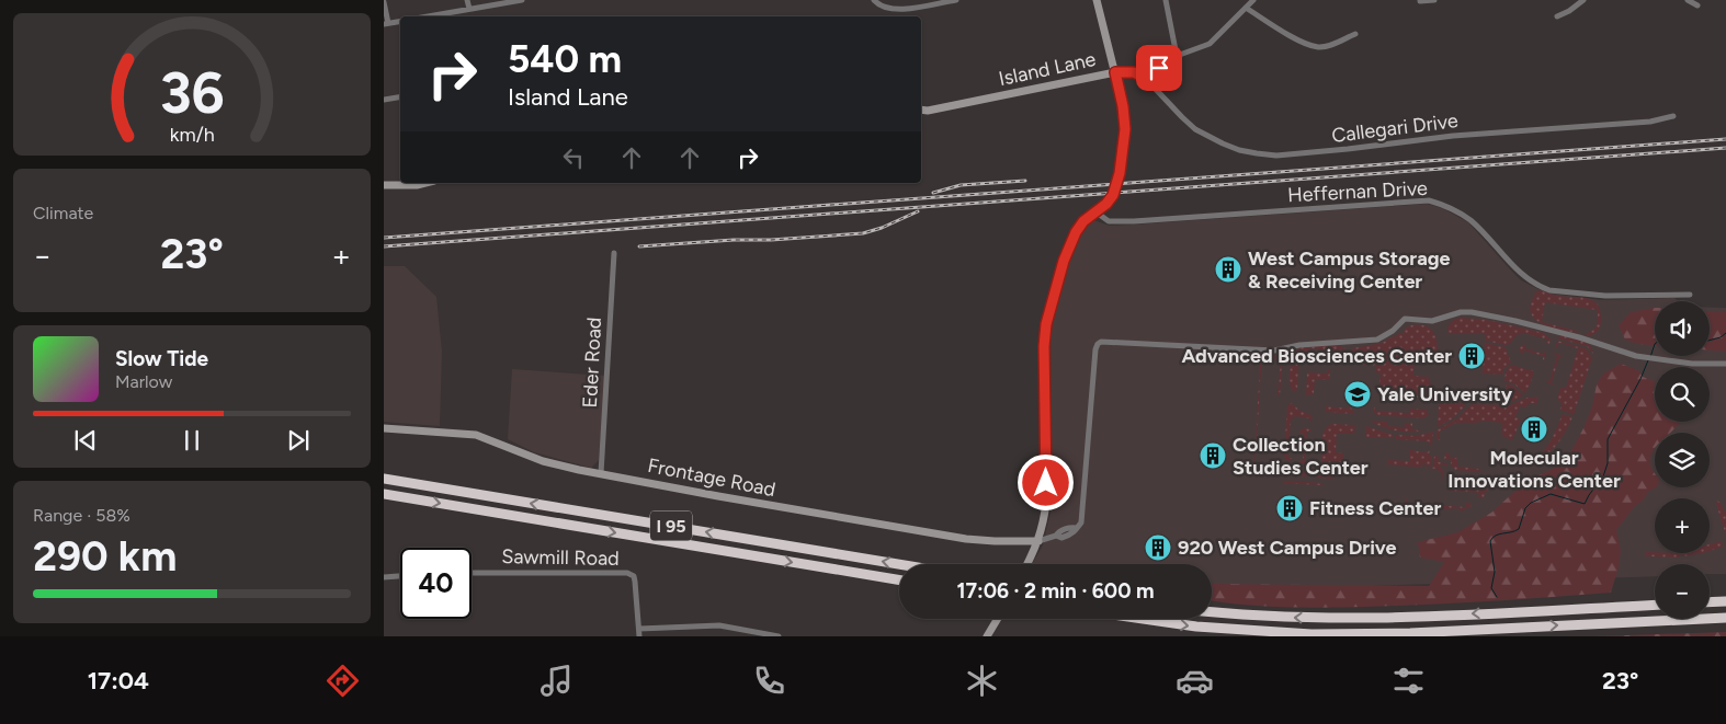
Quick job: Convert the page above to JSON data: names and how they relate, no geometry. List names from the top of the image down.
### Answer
{
  "streets": {
    "highway": ["I 95"],
    "street": [
      "Island Lane",
      "Callegari Drive",
      "Heffernan Drive",
      "Eder Road",
      "Frontage Road",
      "Sawmill Road"
    ]
  },
  "crossings": [
    ["Island Lane", "Callegari Drive"],
    ["Eder Road", "Frontage Road"]
  ],
  "places": {
    "building": [
      "West Campus Storage & Receiving Center",
      "Advanced Biosciences Center",
      "Molecular Innovations Center",
      "Collection Studies Center",
      "Fitness Center",
      "920 West Campus Drive"
    ],
    "school or university": ["Yale University"]
  },
  "page": {
    "turn": ["540 m", "Island Lane"],
    "tile": [
      "Climate",
      ["Range · 58%", "290 km"]
    ],
    "heat": ["−", "23°", "+"],
    "map_buttons": ["+", "−"],
    "song": ["Slow Tide", "Marlow"],
    "limit": "40",
    "trip": "17:06 · 2 min · 600 m",
    "tabs": ["17:04", "23°"],
    "gauge": ["36", "km/h"]
  }
}
